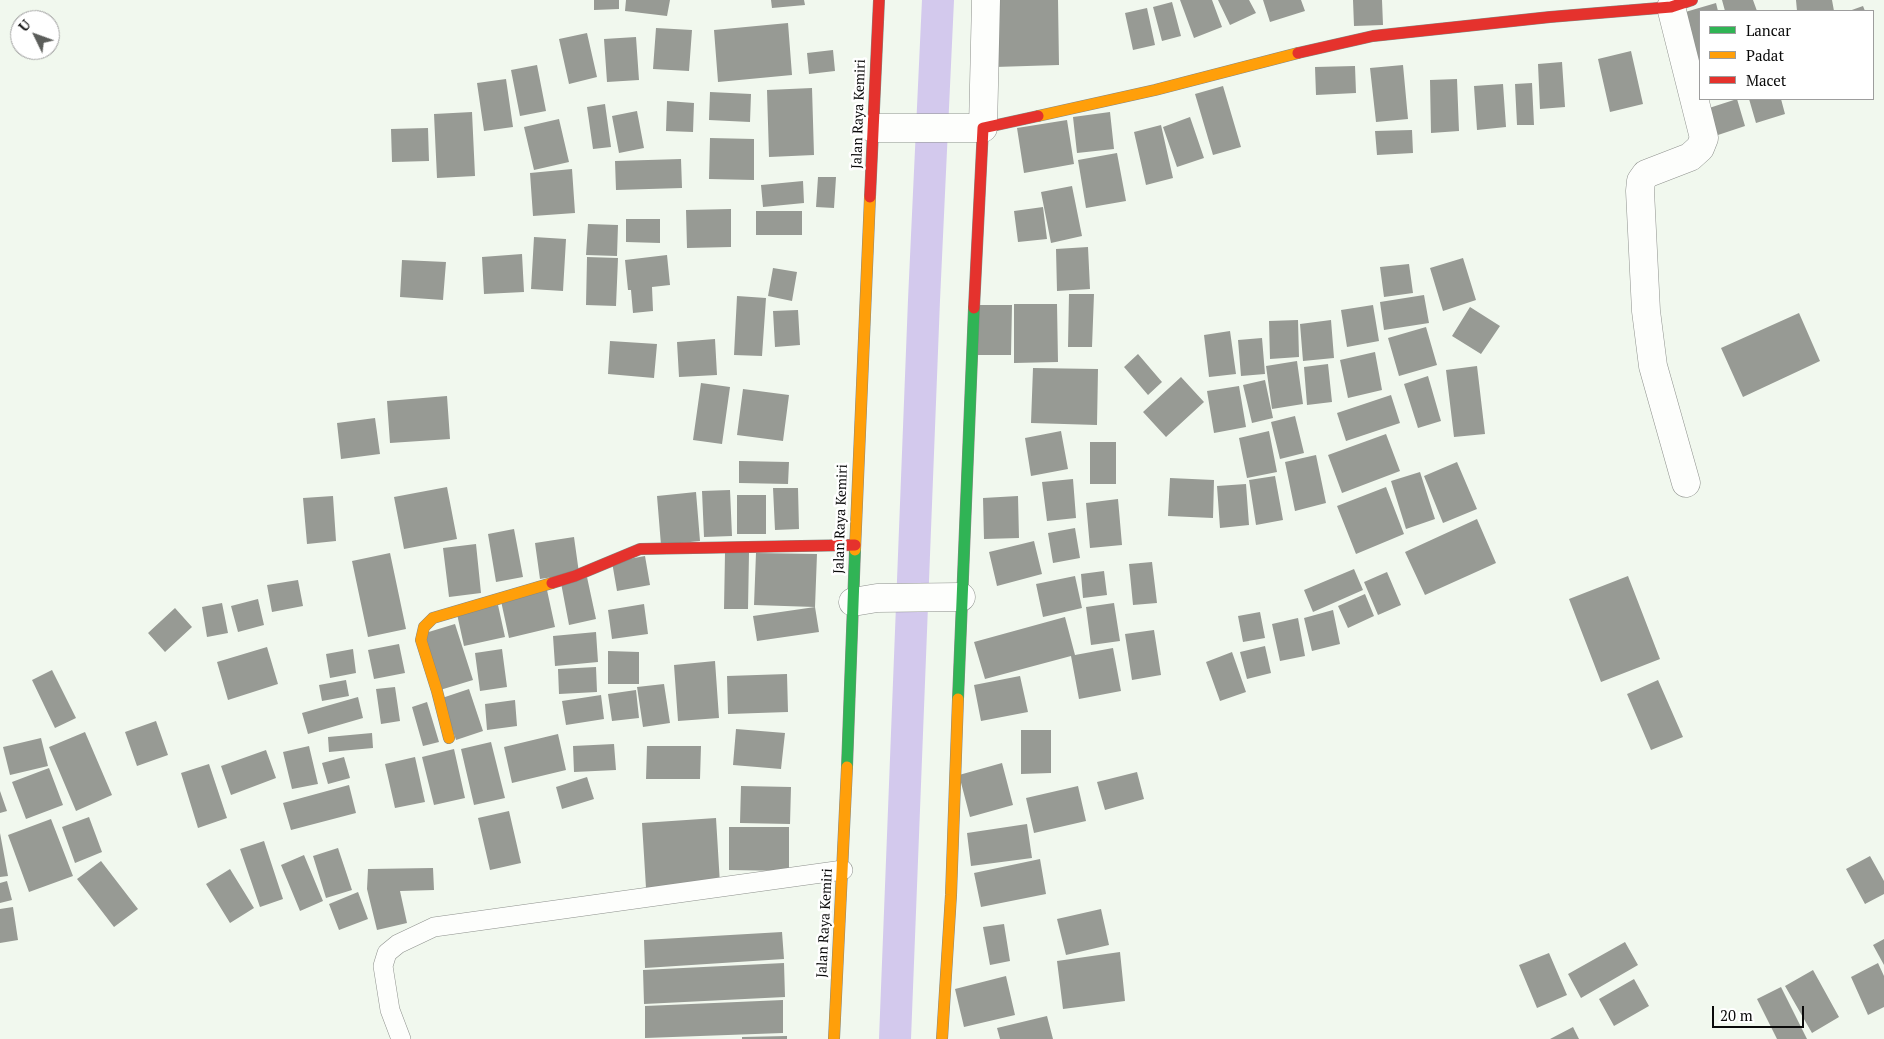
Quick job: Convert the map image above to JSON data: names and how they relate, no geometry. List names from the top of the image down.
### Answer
{
  "streets": {
    "street": ["Jalan Raya Kemiri"]
  },
  "legend": ["Lancar", "Padat", "Macet"],
  "scale_bar": "20 m",
  "north": "top left"
}
